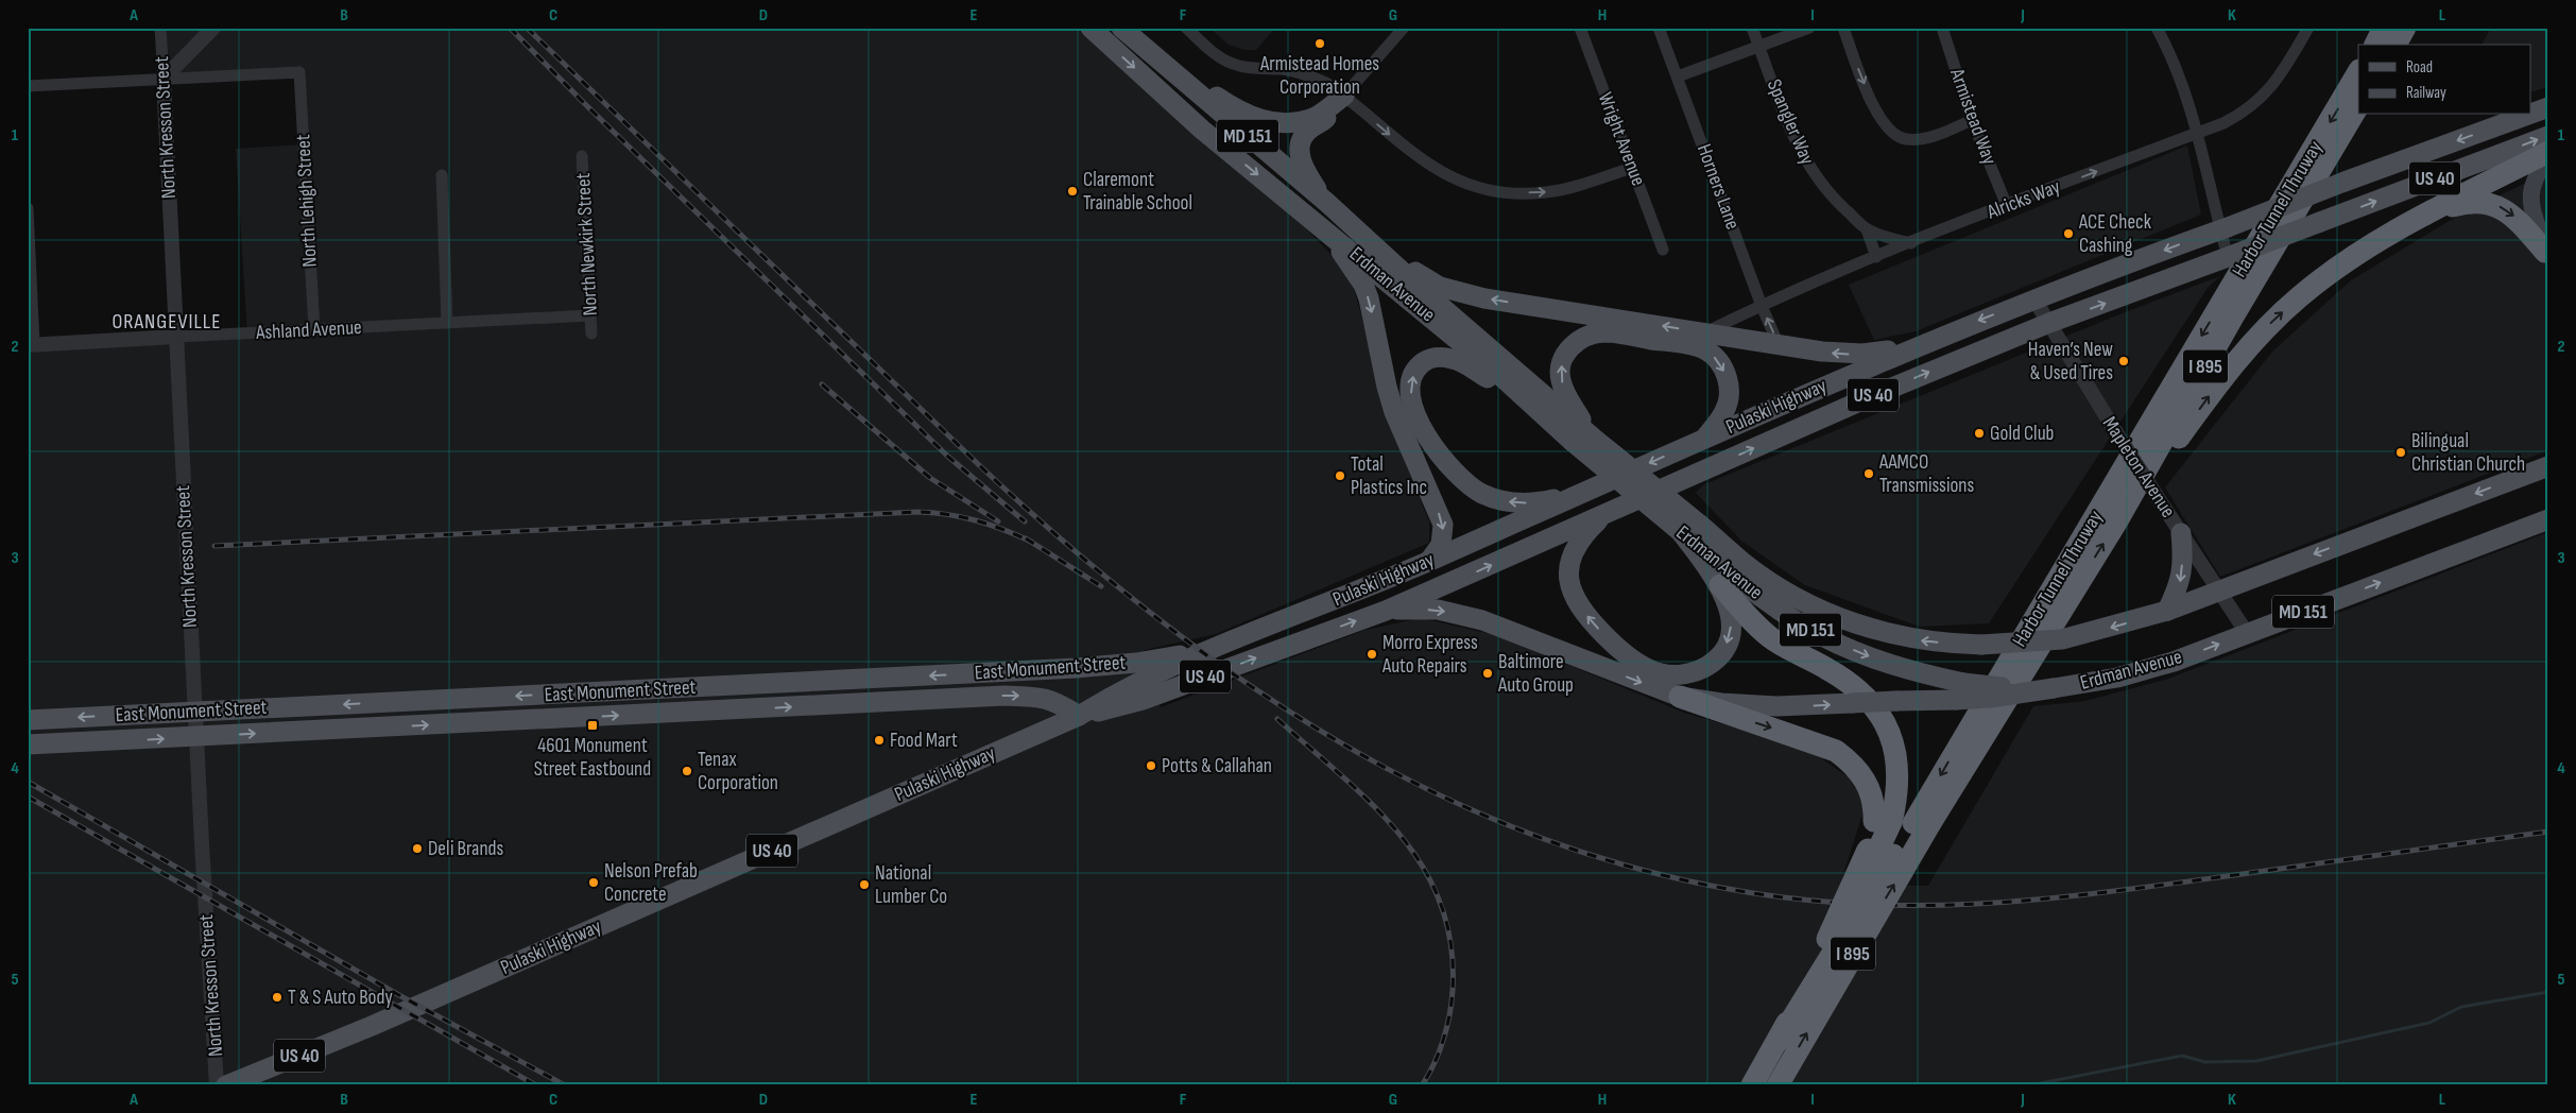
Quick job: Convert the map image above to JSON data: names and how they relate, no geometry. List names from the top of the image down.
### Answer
{
  "streets": {
    "highway": ["Harbor Tunnel Thruway", "I 895"],
    "main road": [
      "MD 151",
      "US 40",
      "Erdman Avenue",
      "Pulaski Highway",
      "East Monument Street"
    ],
    "street": [
      "Armistead Way",
      "Spangler Way",
      "North Kresson Street",
      "Wright Avenue",
      "Horners Lane",
      "Alricks Way",
      "North Lehigh Street",
      "North Newkirk Street",
      "Ashland Avenue",
      "Mapleton Avenue"
    ]
  },
  "crossings": [
    ["Armistead Way", "Alricks Way"],
    ["Spangler Way", "Alricks Way"],
    ["North Kresson Street", "North Lehigh Street"],
    ["North Kresson Street", "Ashland Avenue"],
    ["North Kresson Street", "East Monument Street"],
    ["Horners Lane", "Alricks Way"],
    ["North Lehigh Street", "Ashland Avenue"],
    ["North Newkirk Street", "Ashland Avenue"],
    ["Erdman Avenue", "Mapleton Avenue"],
    ["Pulaski Highway", "Mapleton Avenue"],
    ["Pulaski Highway", "East Monument Street"]
  ],
  "districts": ["ORANGEVILLE"],
  "places": {
    "other": [
      "Armistead Homes Corporation",
      "Claremont Trainable School",
      "ACE Check Cashing",
      "Haven’s New & Used Tires",
      "Gold Club",
      "Bilingual Christian Church",
      "AAMCO Transmissions",
      "Total Plastics Inc",
      "Morro Express Auto Repairs",
      "Baltimore Auto Group",
      "Food Mart",
      "Potts & Callahan",
      "Tenax Corporation",
      "Deli Brands",
      "Nelson Prefab Concrete",
      "National Lumber Co",
      "T & S Auto Body"
    ],
    "transit": ["4601 Monument Street Eastbound"]
  },
  "legend": ["Road", "Railway"],
  "grid": {
    "columns": [
      "A",
      "B",
      "C",
      "D",
      "E",
      "F",
      "G",
      "H",
      "I",
      "J",
      "K",
      "L"
    ],
    "rows": [
      "1",
      "2",
      "3",
      "4",
      "5"
    ]
  }
}
